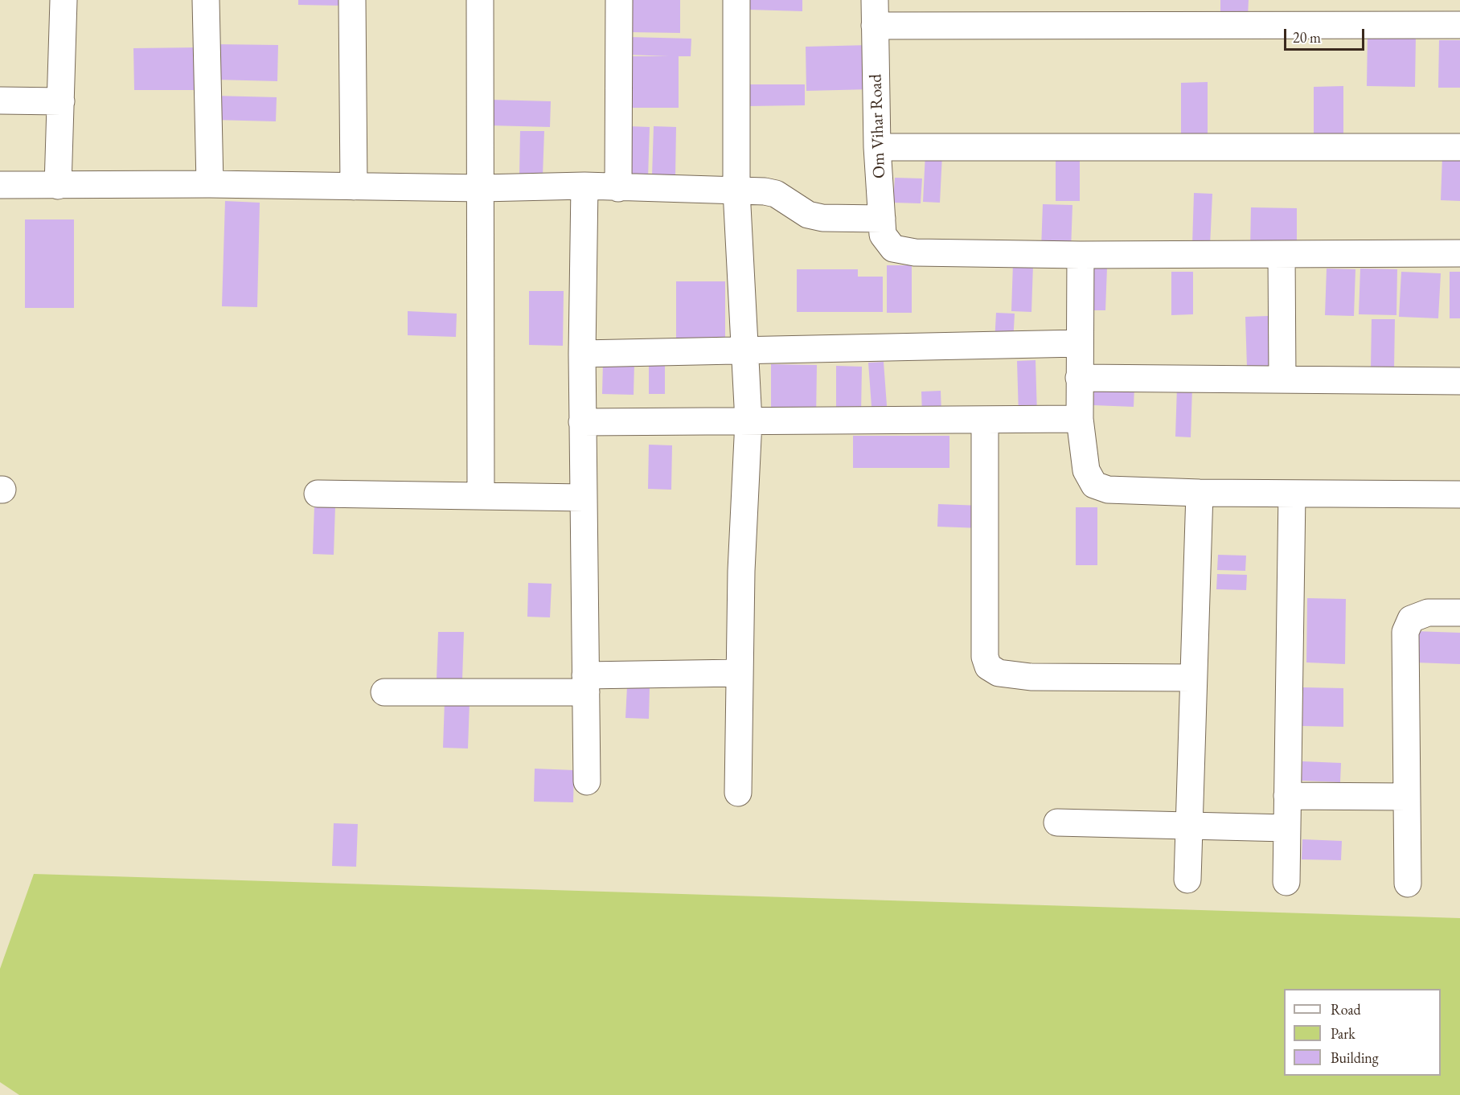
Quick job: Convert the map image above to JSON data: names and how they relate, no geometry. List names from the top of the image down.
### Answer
{
  "streets": {
    "street": ["Om Vihar Road"]
  },
  "legend": ["Road", "Park", "Building"],
  "scale_bar": "20 m"
}
